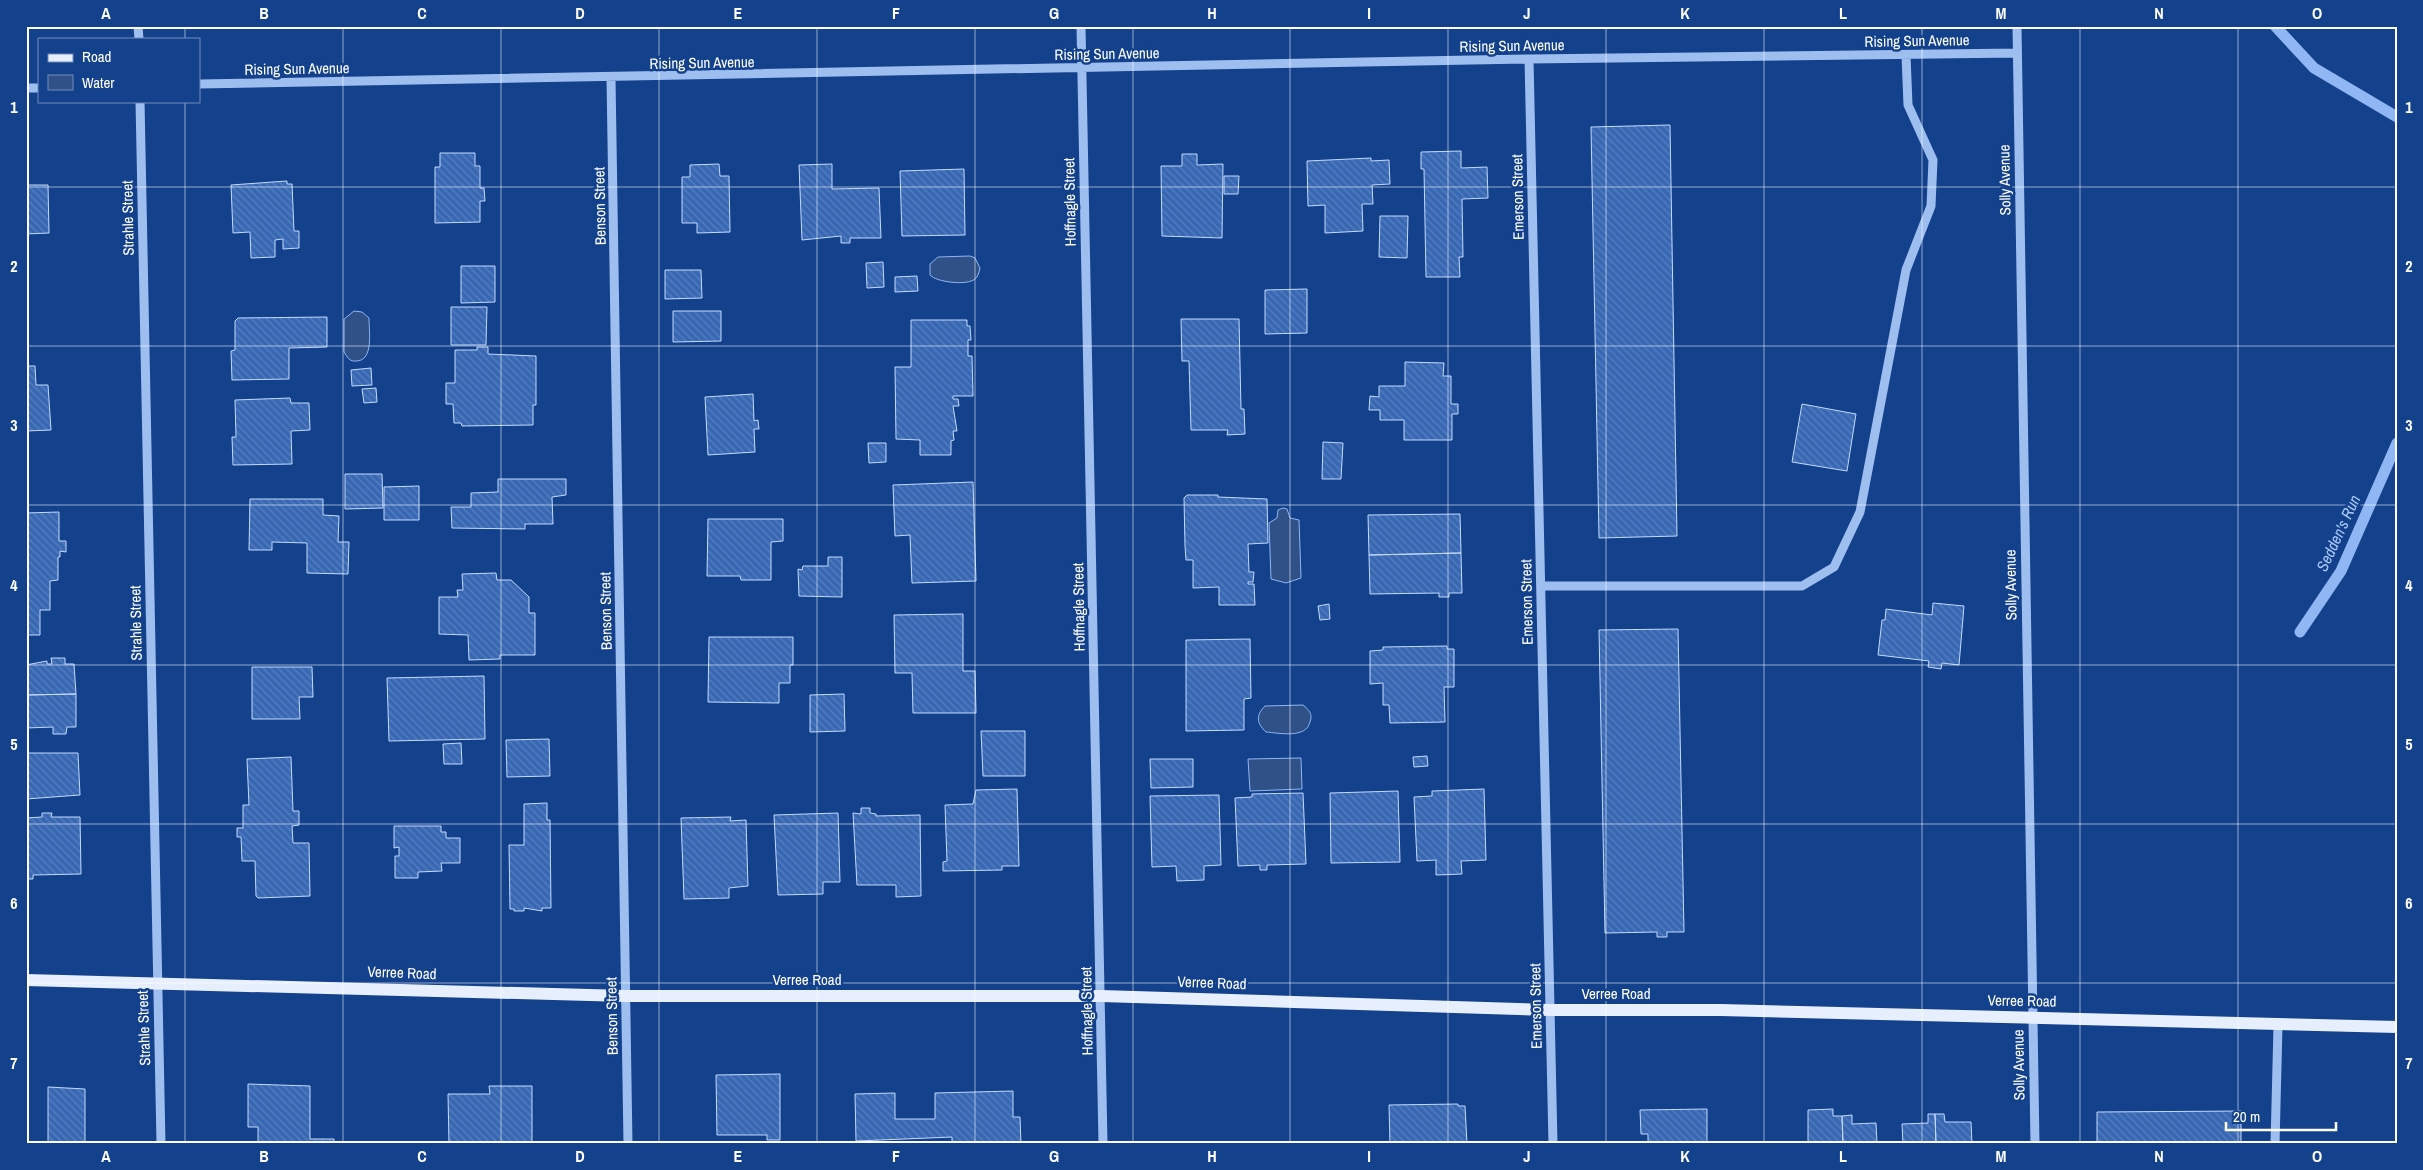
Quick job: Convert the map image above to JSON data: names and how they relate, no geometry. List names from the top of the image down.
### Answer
{
  "streets": {
    "main road": ["Verree Road"],
    "street": [
      "Rising Sun Avenue",
      "Solly Avenue",
      "Emerson Street",
      "Hoffnagle Street",
      "Benson Street",
      "Strahle Street"
    ]
  },
  "crossings": [
    ["Rising Sun Avenue", "Solly Avenue"],
    ["Rising Sun Avenue", "Emerson Street"],
    ["Rising Sun Avenue", "Hoffnagle Street"],
    ["Rising Sun Avenue", "Benson Street"],
    ["Solly Avenue", "Verree Road"],
    ["Emerson Street", "Verree Road"],
    ["Hoffnagle Street", "Verree Road"],
    ["Benson Street", "Verree Road"],
    ["Strahle Street", "Verree Road"]
  ],
  "water": ["Sedden's Run"],
  "legend": ["Road", "Water"],
  "scale_bar": "20 m",
  "grid": {
    "columns": [
      "A",
      "B",
      "C",
      "D",
      "E",
      "F",
      "G",
      "H",
      "I",
      "J",
      "K",
      "L",
      "M",
      "N",
      "O"
    ],
    "rows": [
      "1",
      "2",
      "3",
      "4",
      "5",
      "6",
      "7"
    ]
  }
}
